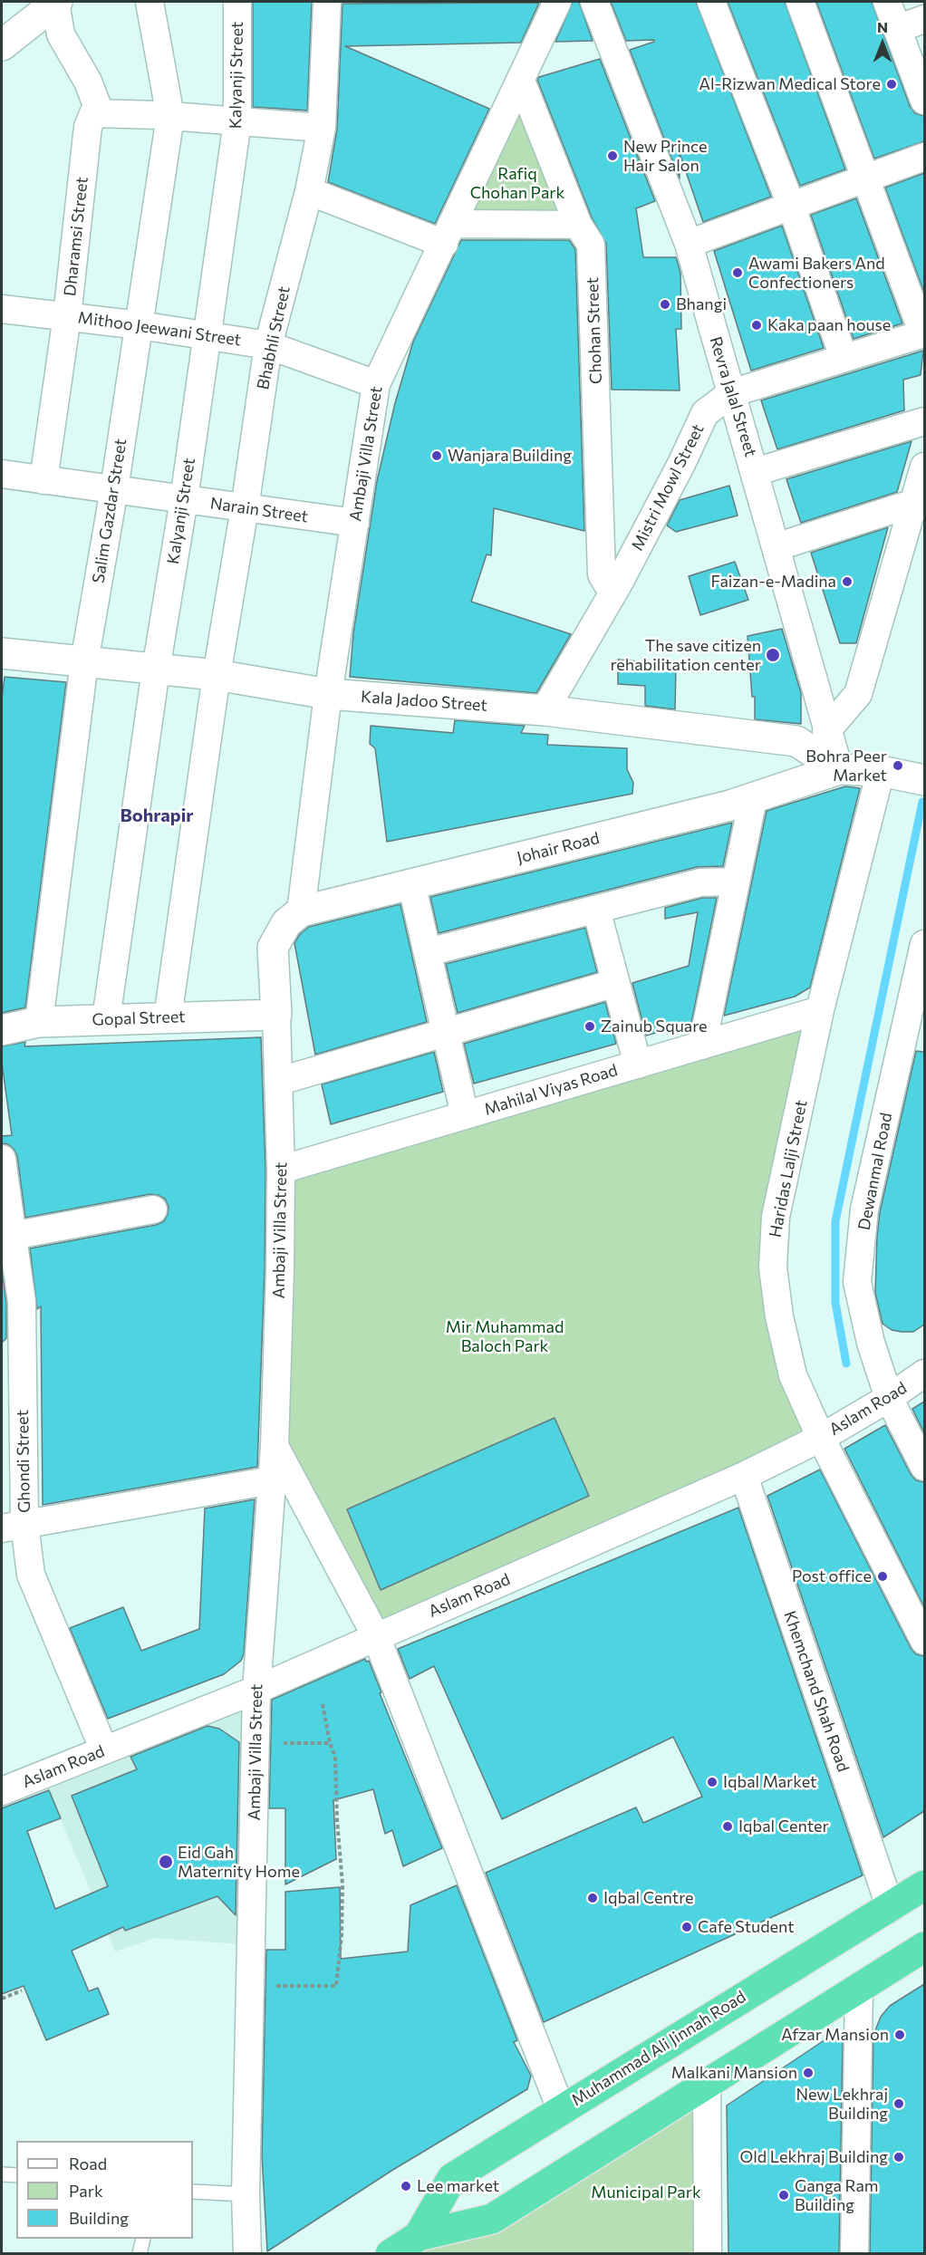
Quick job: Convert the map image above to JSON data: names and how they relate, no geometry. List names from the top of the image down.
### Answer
{
  "streets": {
    "highway": ["Muhammad Ali Jinnah Road"],
    "street": [
      "Kalyanji Street",
      "Dharamsi Street",
      "Mithoo Jeewani Street",
      "Chohan Street",
      "Bhabhli Street",
      "Revra Jalal Street",
      "Ambaji Villa Street",
      "Mistri Mowl Street",
      "Narain Street",
      "Salim Gazdar Street",
      "Kala Jadoo Street",
      "Johair Road",
      "Gopal Street",
      "Mahilal Viyas Road",
      "Haridas Lalji Street",
      "Dewanmal Road",
      "Aslam Road",
      "Ghondi Street",
      "Khemchand Shah Road"
    ]
  },
  "crossings": [
    ["Kalyanji Street", "Mithoo Jeewani Street"],
    ["Kalyanji Street", "Narain Street"],
    ["Kalyanji Street", "Kala Jadoo Street"],
    ["Kalyanji Street", "Gopal Street"],
    ["Dharamsi Street", "Mithoo Jeewani Street"],
    ["Dharamsi Street", "Narain Street"],
    ["Mithoo Jeewani Street", "Bhabhli Street"],
    ["Mithoo Jeewani Street", "Ambaji Villa Street"],
    ["Mithoo Jeewani Street", "Salim Gazdar Street"],
    ["Chohan Street", "Ambaji Villa Street"],
    ["Chohan Street", "Mistri Mowl Street"],
    ["Bhabhli Street", "Narain Street"],
    ["Bhabhli Street", "Kala Jadoo Street"],
    ["Bhabhli Street", "Gopal Street"],
    ["Revra Jalal Street", "Mistri Mowl Street"],
    ["Revra Jalal Street", "Kala Jadoo Street"],
    ["Revra Jalal Street", "Johair Road"],
    ["Ambaji Villa Street", "Narain Street"],
    ["Ambaji Villa Street", "Kala Jadoo Street"],
    ["Ambaji Villa Street", "Johair Road"],
    ["Ambaji Villa Street", "Gopal Street"],
    ["Ambaji Villa Street", "Mahilal Viyas Road"],
    ["Ambaji Villa Street", "Aslam Road"],
    ["Ambaji Villa Street", "Muhammad Ali Jinnah Road"],
    ["Mistri Mowl Street", "Kala Jadoo Street"],
    ["Narain Street", "Salim Gazdar Street"],
    ["Salim Gazdar Street", "Kala Jadoo Street"],
    ["Salim Gazdar Street", "Gopal Street"],
    ["Kala Jadoo Street", "Johair Road"],
    ["Johair Road", "Haridas Lalji Street"],
    ["Mahilal Viyas Road", "Haridas Lalji Street"],
    ["Haridas Lalji Street", "Aslam Road"],
    ["Dewanmal Road", "Aslam Road"],
    ["Aslam Road", "Ghondi Street"],
    ["Aslam Road", "Khemchand Shah Road"],
    ["Khemchand Shah Road", "Muhammad Ali Jinnah Road"]
  ],
  "districts": ["Bohrapir"],
  "parks": ["Rafiq Chohan Park", "Mir Muhammad Baloch Park", "Municipal Park"],
  "places": [
    "Al-Rizwan Medical Store",
    "New Prince Hair Salon",
    "Awami Bakers And Confectioners",
    "Bhangi",
    "Kaka paan house",
    "Wanjara Building",
    "Faizan-e-Madina",
    "The save citizen rehabilitation center",
    "Bohra Peer Market",
    "Zainub Square",
    "Post office",
    "Iqbal Market",
    "Iqbal Center",
    "Eid Gah Maternity Home",
    "Iqbal Centre",
    "Cafe Student",
    "Afzar Mansion",
    "Malkani Mansion",
    "New Lekhraj Building",
    "Old Lekhraj Building",
    "Lee market",
    "Ganga Ram Building"
  ],
  "legend": ["Road", "Park", "Building"],
  "north": "top"
}
